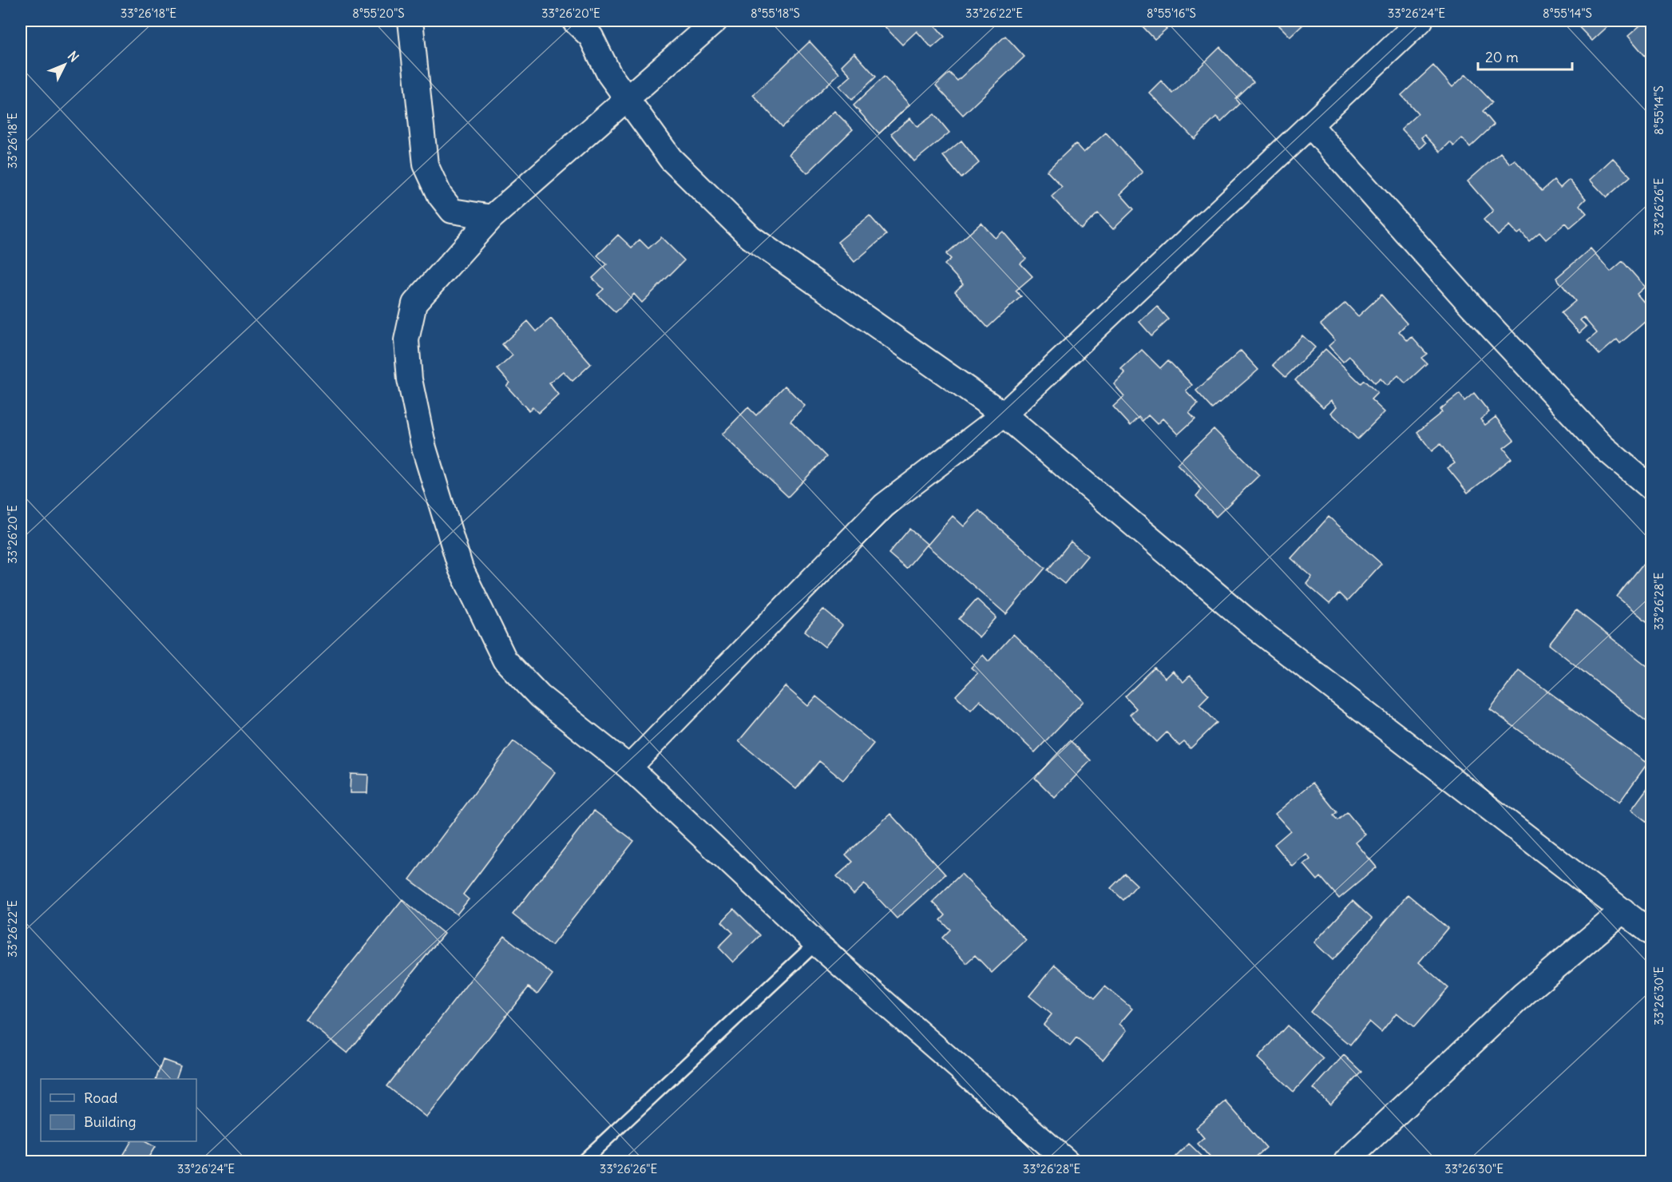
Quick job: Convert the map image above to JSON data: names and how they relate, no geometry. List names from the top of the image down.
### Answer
{
  "legend": ["Road", "Building"],
  "scale_bar": "20 m",
  "north": "top right",
  "coordinates": [
    "33°26'18\"E",
    "8°55'20\"S",
    "33°26'20\"E",
    "8°55'18\"S",
    "33°26'22\"E",
    "8°55'16\"S",
    "33°26'24\"E",
    "8°55'14\"S",
    "33°26'26\"E",
    "33°26'28\"E",
    "33°26'30\"E"
  ]
}
